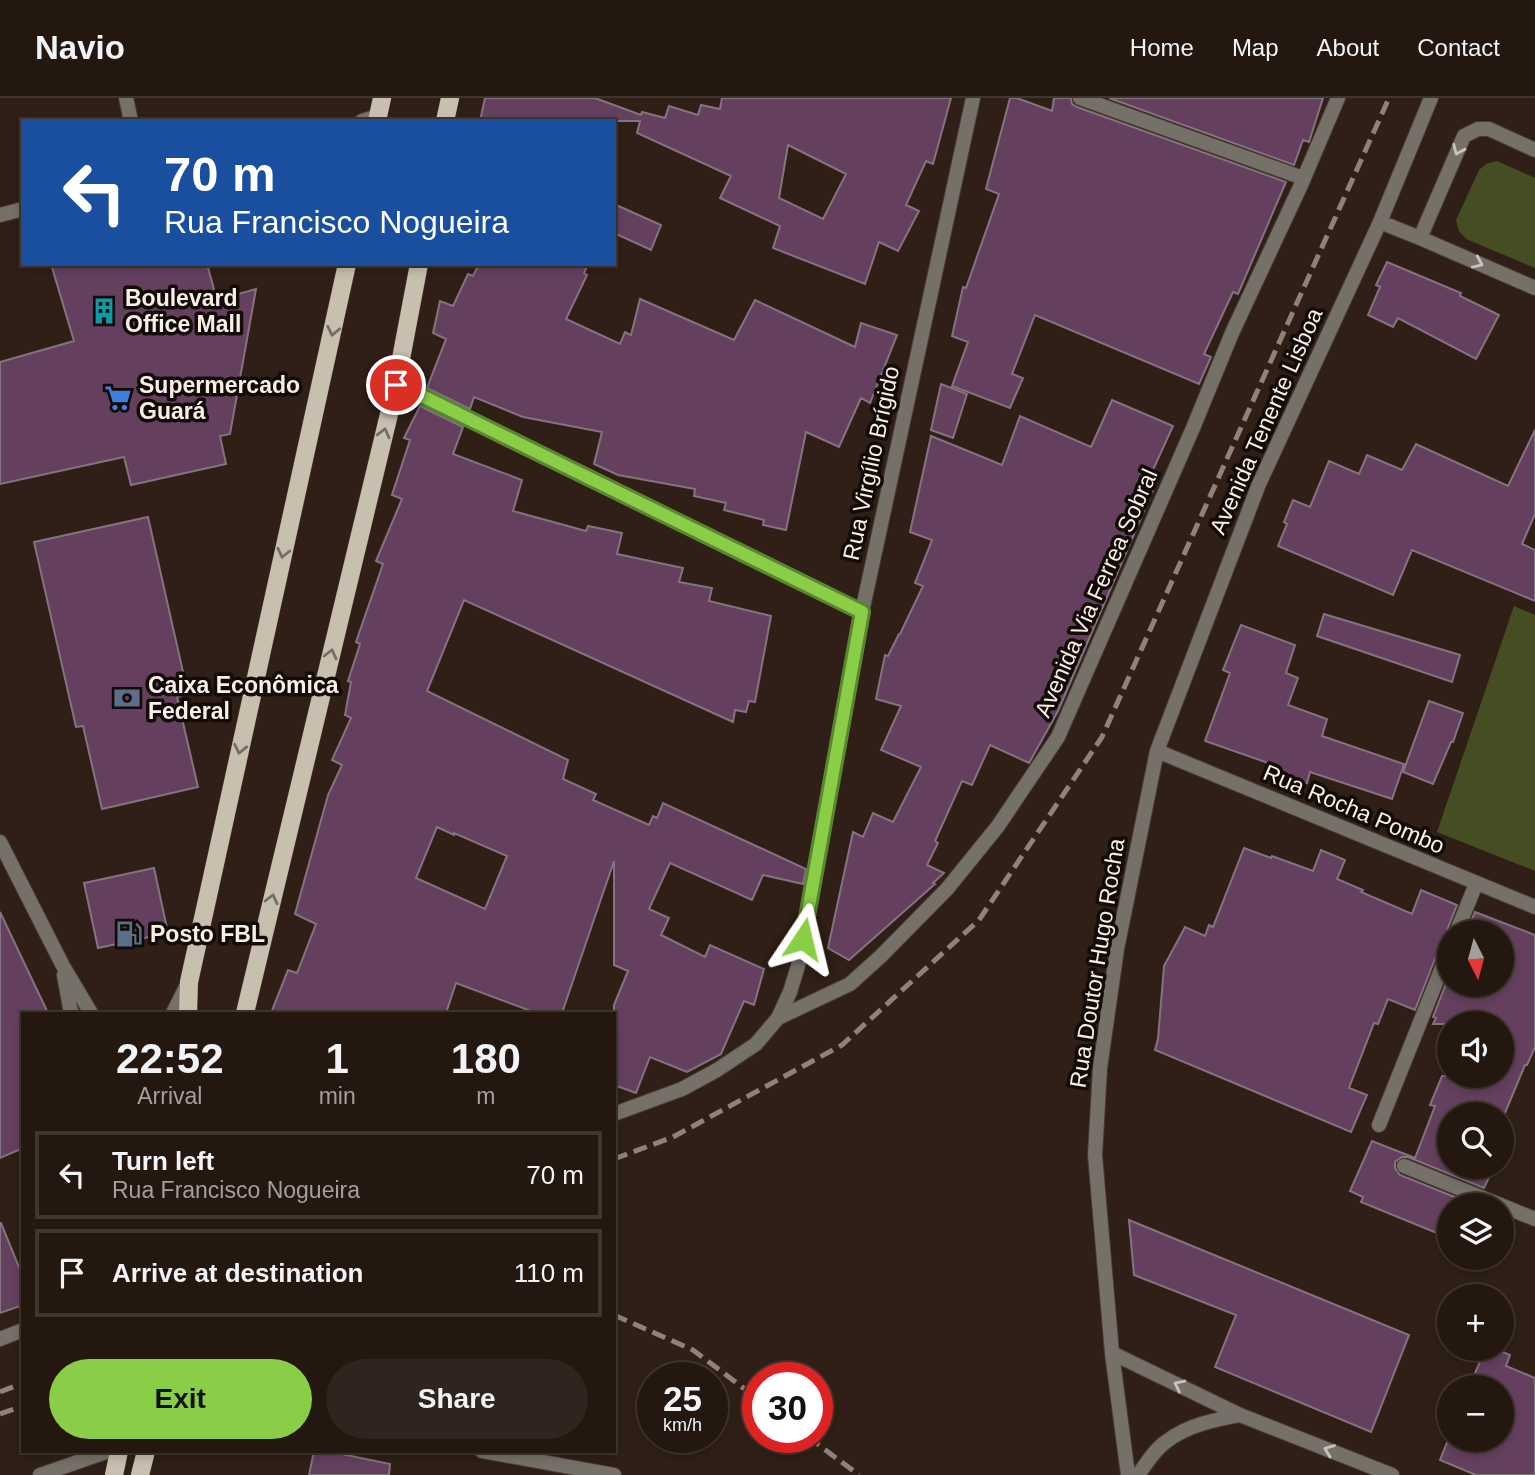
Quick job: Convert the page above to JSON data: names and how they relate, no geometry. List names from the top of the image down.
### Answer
{
  "streets": {
    "street": [
      "Avenida Tenente Lisboa",
      "Rua Virgílio Brígido",
      "Avenida Via Ferrea Sobral",
      "Rua Rocha Pombo",
      "Rua Doutor Hugo Rocha"
    ]
  },
  "crossings": [
    ["Avenida Tenente Lisboa", "Rua Rocha Pombo"],
    ["Avenida Tenente Lisboa", "Rua Doutor Hugo Rocha"],
    ["Rua Virgílio Brígido", "Avenida Via Ferrea Sobral"],
    ["Rua Rocha Pombo", "Rua Doutor Hugo Rocha"]
  ],
  "places": {
    "building": ["Boulevard Office Mall"],
    "supermarket": ["Supermercado Guará"],
    "bank": ["Caixa Econômica Federal"],
    "fuel station": ["Posto FBL"]
  },
  "north": "bottom",
  "page": {
    "header": "Navio",
    "nav": [
      "Home",
      "Map",
      "About",
      "Contact"
    ],
    "turn": ["70 m", "Rua Francisco Nogueira"],
    "map_buttons": ["+", "−"],
    "eta": [
      "22:52",
      "Arrival",
      "1",
      "min",
      "180",
      "m"
    ],
    "list": [
      {
        "name": "Turn left",
        "note": "Rua Francisco Nogueira",
        "value": "70 m"
      },
      {
        "name": "Arrive at destination",
        "value": "110 m"
      }
    ],
    "buttons": ["Exit", "Share"],
    "speed": "25 km/h",
    "limit": "30"
  }
}
